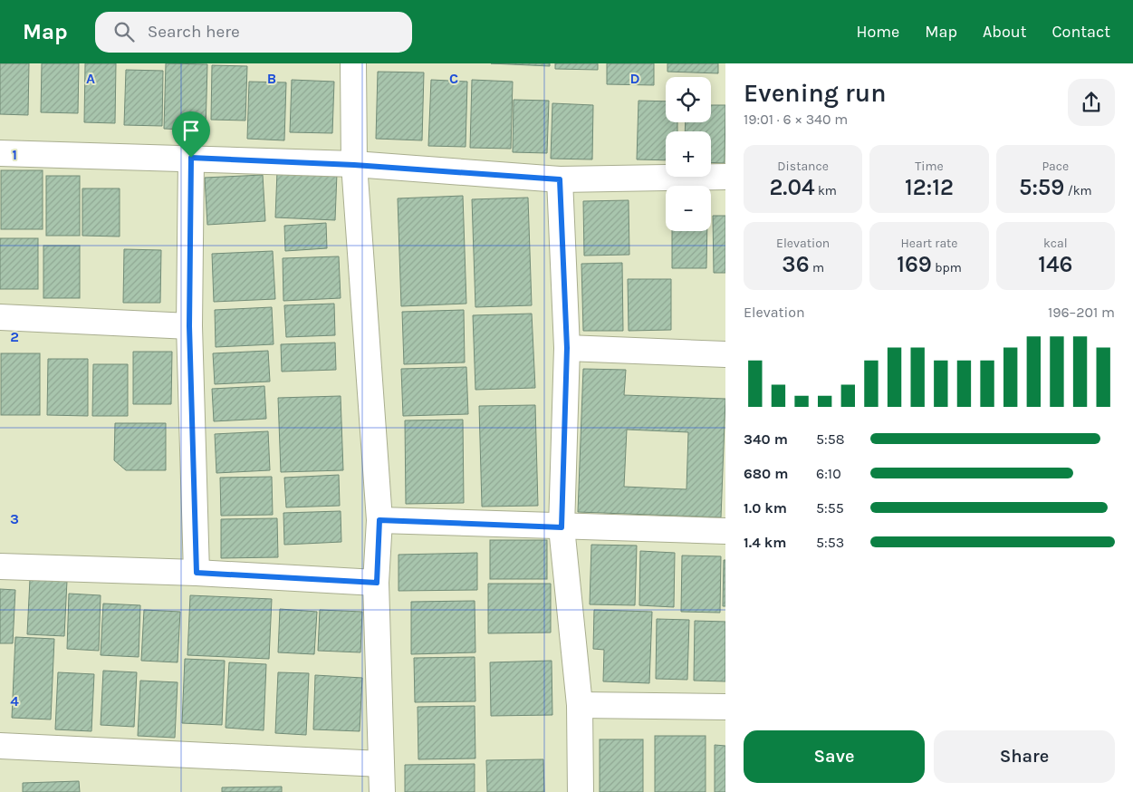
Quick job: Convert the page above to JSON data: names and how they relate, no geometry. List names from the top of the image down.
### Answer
{
  "page": {
    "header": "Map",
    "search": "Search here",
    "nav": [
      "Home",
      "Map",
      "About",
      "Contact"
    ],
    "heading": ["Evening run", "19:01 · 6 × 340 m"],
    "map_buttons": ["+", "−"],
    "stats": [
      ["Distance", "2.04 km"],
      ["Time", "12:12"],
      ["Pace", "5:59 /km"],
      ["Elevation", "36 m"],
      ["Heart rate", "169 bpm"],
      ["kcal", "146"]
    ],
    "chart": ["Elevation", "196–201 m"],
    "list": [
      {
        "name": "340 m",
        "note": "5:58"
      },
      {
        "name": "680 m",
        "note": "6:10"
      },
      {
        "name": "1.0 km",
        "note": "5:55"
      },
      {
        "name": "1.4 km",
        "note": "5:53"
      }
    ],
    "buttons": ["Save", "Share"]
  },
  "grid": {
    "columns": [
      "A",
      "B",
      "C",
      "D"
    ],
    "rows": [
      "1",
      "2",
      "3",
      "4"
    ]
  }
}
